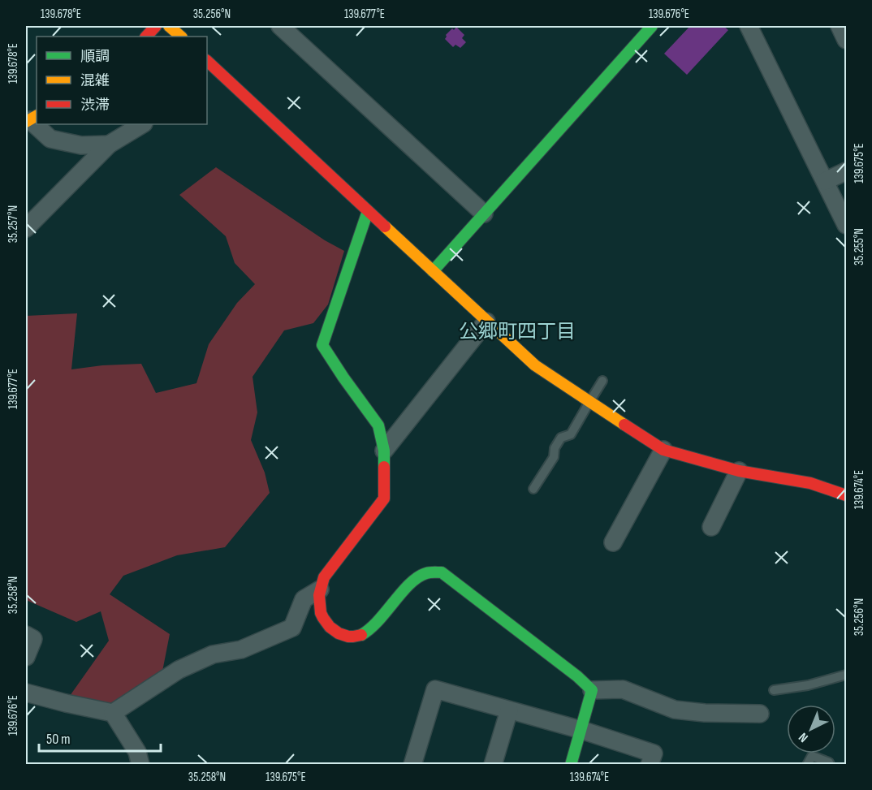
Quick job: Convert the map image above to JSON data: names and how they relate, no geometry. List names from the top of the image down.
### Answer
{
  "districts": ["公郷町四丁目"],
  "legend": ["順調", "混雑", "渋滞"],
  "scale_bar": "50 m",
  "north": "bottom left",
  "coordinates": [
    "139.678°E",
    "35.256°N",
    "139.677°E",
    "139.676°E",
    "139.675°E",
    "35.257°N",
    "35.255°N",
    "139.674°E",
    "35.258°N"
  ]
}
